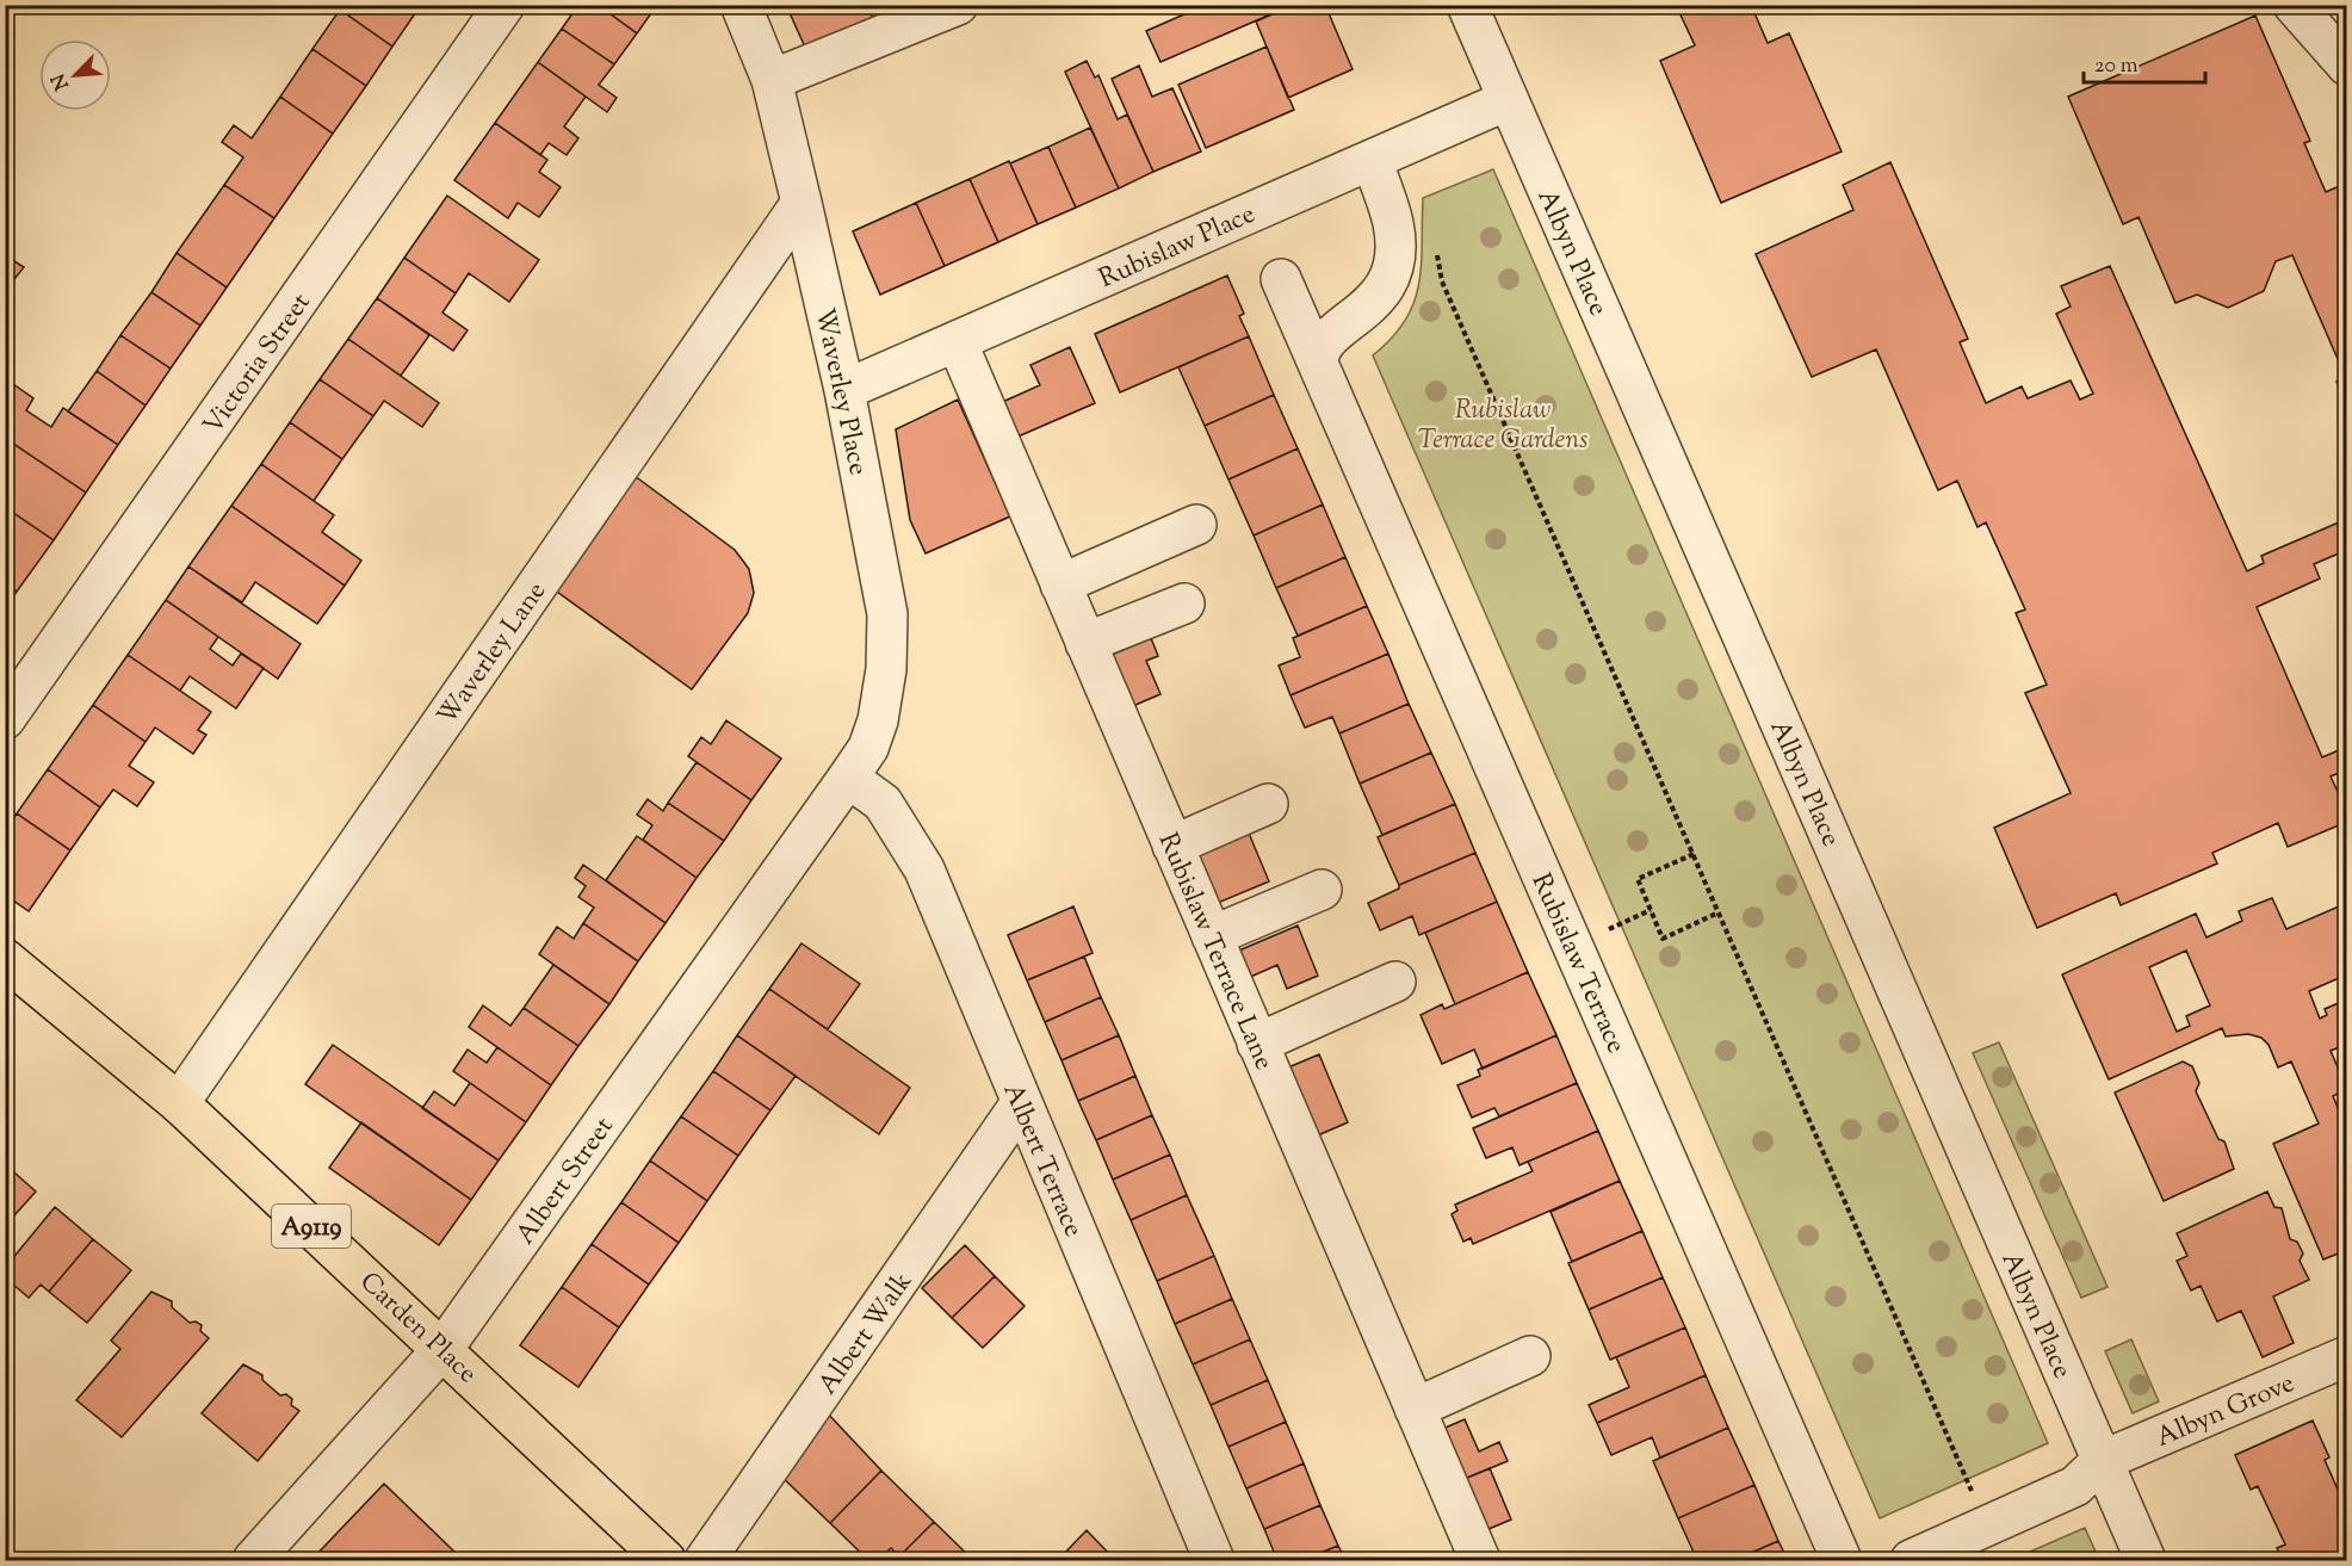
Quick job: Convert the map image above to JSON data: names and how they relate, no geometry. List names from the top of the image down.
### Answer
{
  "streets": {
    "main road": ["A9119", "Carden Place"],
    "street": [
      "Rubislaw Place",
      "Albyn Place",
      "Victoria Street",
      "Waverley Place",
      "Waverley Lane",
      "Rubislaw Terrace Lane",
      "Rubislaw Terrace",
      "Albert Terrace",
      "Albert Street",
      "Albert Walk",
      "Albyn Grove"
    ]
  },
  "crossings": [
    ["Rubislaw Place", "Albyn Place"],
    ["Rubislaw Place", "Waverley Place"],
    ["Rubislaw Place", "Rubislaw Terrace Lane"],
    ["Albyn Place", "Albyn Grove"],
    ["Waverley Place", "Waverley Lane"],
    ["Waverley Place", "Albert Terrace"],
    ["Waverley Place", "Albert Street"],
    ["Waverley Lane", "Carden Place"],
    ["Albert Terrace", "Albert Street"],
    ["Albert Terrace", "Albert Walk"],
    ["Albert Street", "Carden Place"]
  ],
  "parks": ["Rubislaw Terrace Gardens"],
  "scale_bar": "20 m",
  "north": "bottom left"
}
